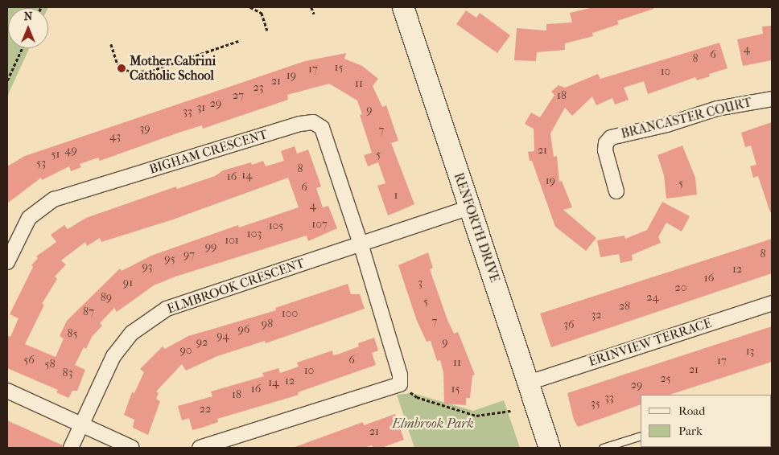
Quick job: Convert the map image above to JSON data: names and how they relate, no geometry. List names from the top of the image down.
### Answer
{
  "streets": {
    "main road": ["RENFORTH DRIVE"],
    "street": [
      "BRANCASTER COURT",
      "BIGHAM CRESCENT",
      "ELMBROOK CRESCENT",
      "ERINVIEW TERRACE"
    ]
  },
  "crossings": [
    ["BIGHAM CRESCENT", "ELMBROOK CRESCENT"],
    ["RENFORTH DRIVE", "ELMBROOK CRESCENT"],
    ["RENFORTH DRIVE", "ERINVIEW TERRACE"]
  ],
  "parks": ["Elmbrook Park"],
  "places": ["Mother Cabrini Catholic School"],
  "house_numbers": [
    "4",
    "6",
    "8",
    "15",
    "17",
    "10",
    "19",
    "21",
    "11",
    "23",
    "27",
    "18",
    "29",
    "31",
    "9",
    "33",
    "39",
    "7",
    "43",
    "49",
    "21",
    "51",
    "5",
    "53",
    "8",
    "14",
    "16",
    "19",
    "5",
    "6",
    "1",
    "4",
    "107",
    "105",
    "103",
    "101",
    "99",
    "8",
    "97",
    "95",
    "93",
    "12",
    "16",
    "91",
    "3",
    "20",
    "89",
    "24",
    "5",
    "28",
    "87",
    "100",
    "32",
    "7",
    "98",
    "36",
    "96",
    "85",
    "94",
    "92",
    "9",
    "90",
    "13",
    "56",
    "6",
    "17",
    "11",
    "58",
    "21",
    "10",
    "83",
    "25",
    "12",
    "14",
    "29",
    "16",
    "15",
    "18",
    "33",
    "35",
    "22",
    "21"
  ],
  "legend": ["Road", "Park"],
  "north": "top"
}
